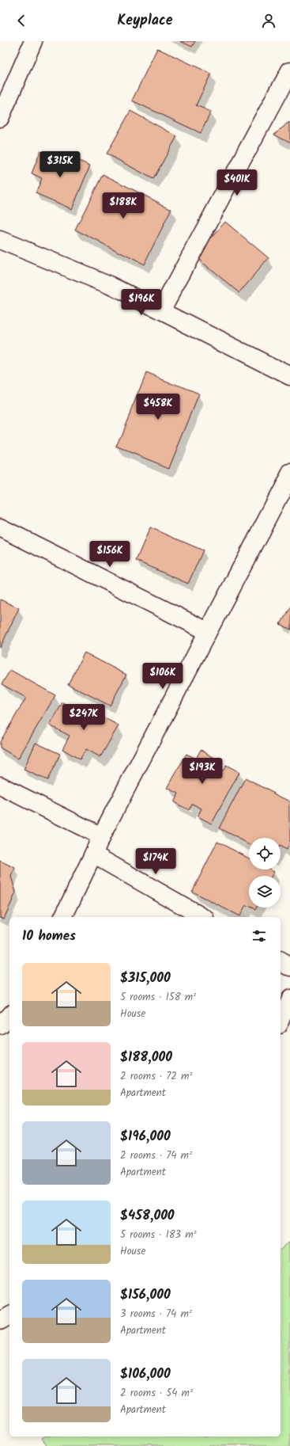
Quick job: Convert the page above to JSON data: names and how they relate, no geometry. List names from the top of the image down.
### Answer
{
  "page": {
    "header": "Keyplace",
    "price": [
      "$315K",
      "$401K",
      "$188K",
      "$196K",
      "$458K",
      "$156K",
      "$106K",
      "$247K",
      "$193K",
      "$174K"
    ],
    "heading": "10 homes",
    "list": [
      {
        "name": "$315,000",
        "note": "5 rooms · 158 m² · House"
      },
      {
        "name": "$188,000",
        "note": "2 rooms · 72 m² · Apartment"
      },
      {
        "name": "$196,000",
        "note": "2 rooms · 74 m² · Apartment"
      },
      {
        "name": "$458,000",
        "note": "5 rooms · 183 m² · House"
      },
      {
        "name": "$156,000",
        "note": "3 rooms · 74 m² · Apartment"
      },
      {
        "name": "$106,000",
        "note": "2 rooms · 54 m² · Apartment"
      }
    ]
  }
}
